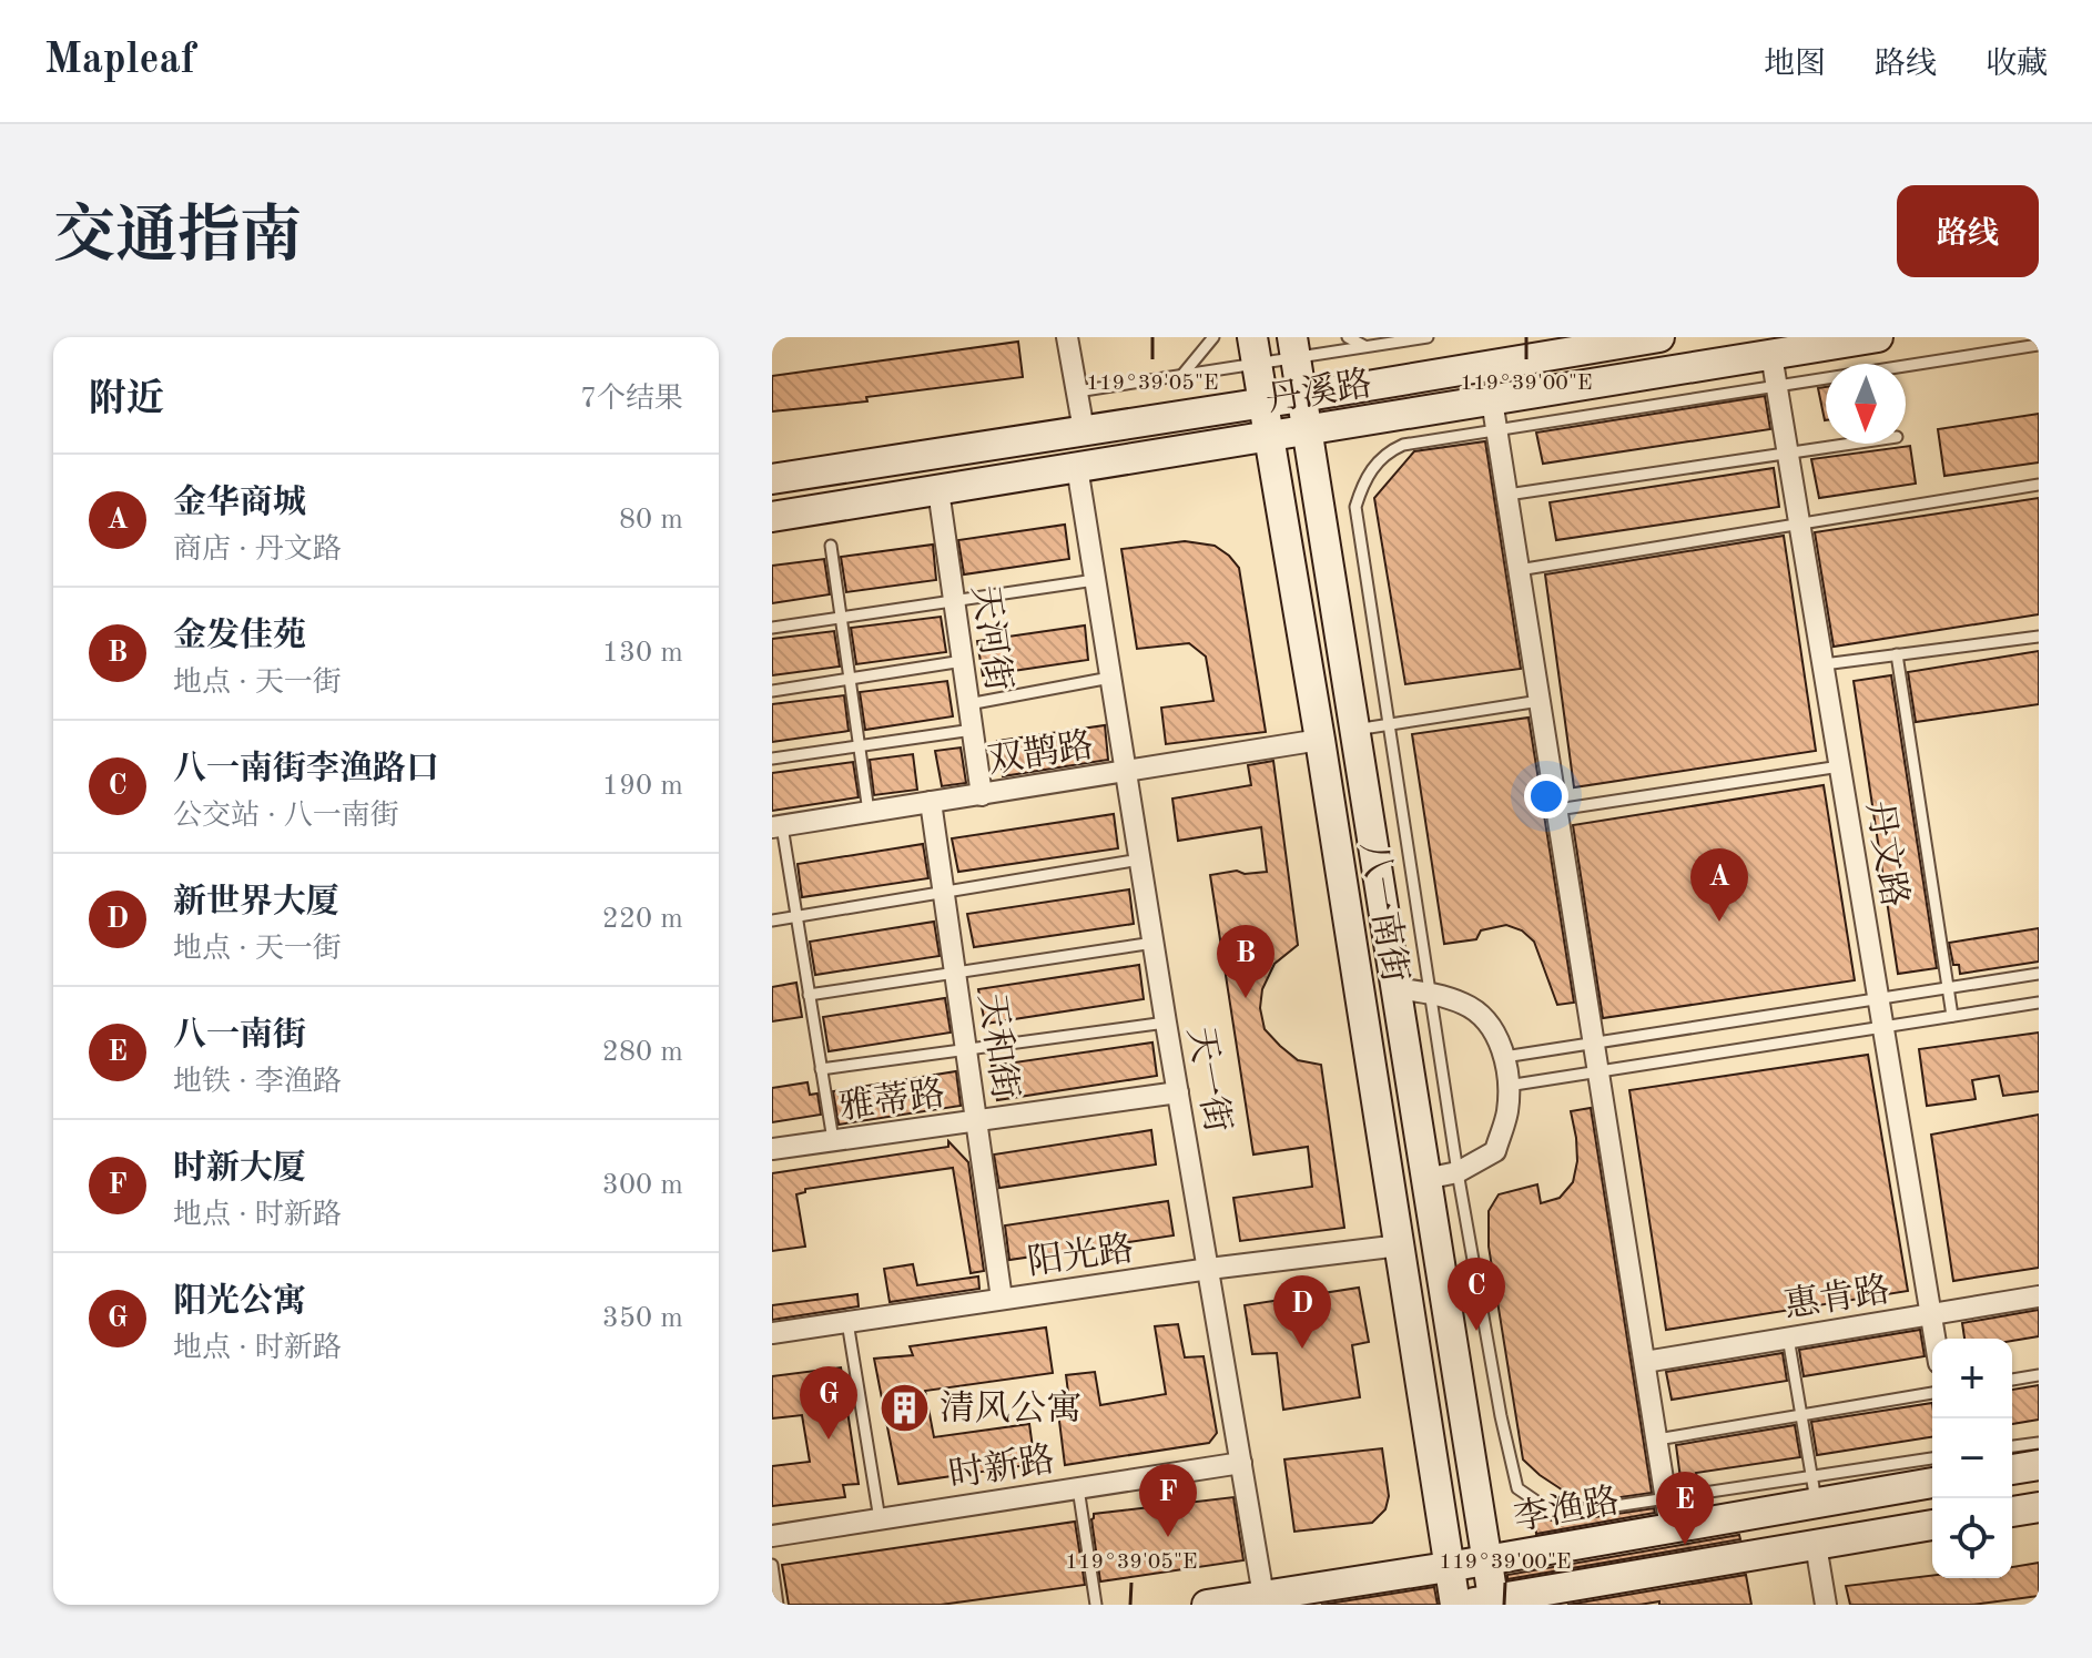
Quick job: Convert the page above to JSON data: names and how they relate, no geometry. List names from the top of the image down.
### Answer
{
  "streets": {
    "main road": ["丹溪路", "八一南街", "李渔路"],
    "street": [
      "天河街",
      "双鹊路",
      "丹文路",
      "天和街",
      "天一街",
      "雅蒂路",
      "阳光路",
      "惠肯路",
      "时新路"
    ]
  },
  "crossings": [
    ["丹溪路", "天河街"],
    ["丹溪路", "丹文路"],
    ["丹溪路", "八一南街"],
    ["丹溪路", "天一街"],
    ["天河街", "双鹊路"],
    ["双鹊路", "八一南街"],
    ["双鹊路", "天和街"],
    ["双鹊路", "天一街"],
    ["丹文路", "惠肯路"],
    ["八一南街", "阳光路"],
    ["八一南街", "李渔路"],
    ["天和街", "雅蒂路"],
    ["天和街", "阳光路"],
    ["天一街", "雅蒂路"],
    ["天一街", "阳光路"],
    ["天一街", "时新路"],
    ["天一街", "李渔路"]
  ],
  "places": {
    "building": ["清风公寓"]
  },
  "north": "bottom",
  "page": {
    "header": "Mapleaf",
    "nav": ["地图", "路线", "收藏"],
    "title": "交通指南",
    "buttons": "路线",
    "heading": ["附近", "7个结果"],
    "list": [
      {
        "mark": "A",
        "name": "金华商城",
        "note": "商店 · 丹文路",
        "value": "80 m"
      },
      {
        "mark": "B",
        "name": "金发佳苑",
        "note": "地点 · 天一街",
        "value": "130 m"
      },
      {
        "mark": "C",
        "name": "八一南街李渔路口",
        "note": "公交站 · 八一南街",
        "value": "190 m"
      },
      {
        "mark": "D",
        "name": "新世界大厦",
        "note": "地点 · 天一街",
        "value": "220 m"
      },
      {
        "mark": "E",
        "name": "八一南街",
        "note": "地铁 · 李渔路",
        "value": "280 m"
      },
      {
        "mark": "F",
        "name": "时新大厦",
        "note": "地点 · 时新路",
        "value": "300 m"
      },
      {
        "mark": "G",
        "name": "阳光公寓",
        "note": "地点 · 时新路",
        "value": "350 m"
      }
    ],
    "pins": [
      "A",
      "B",
      "C",
      "D",
      "G",
      "F",
      "E"
    ],
    "map_buttons": ["+", "−"]
  },
  "coordinates": ["119°39'05\"E", "119°39'00\"E"]
}
